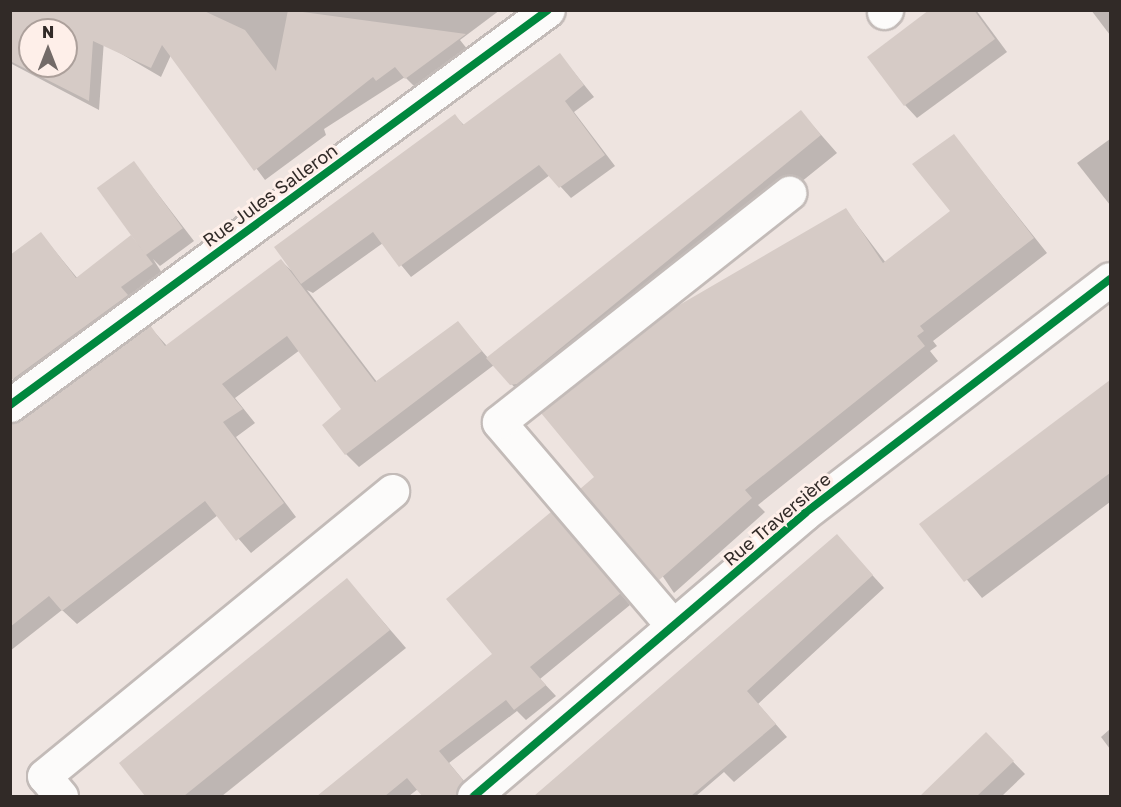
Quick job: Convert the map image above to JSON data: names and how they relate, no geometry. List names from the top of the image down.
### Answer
{
  "streets": {
    "street": ["Rue Jules Salleron", "Rue Traversière"]
  },
  "north": "top"
}
